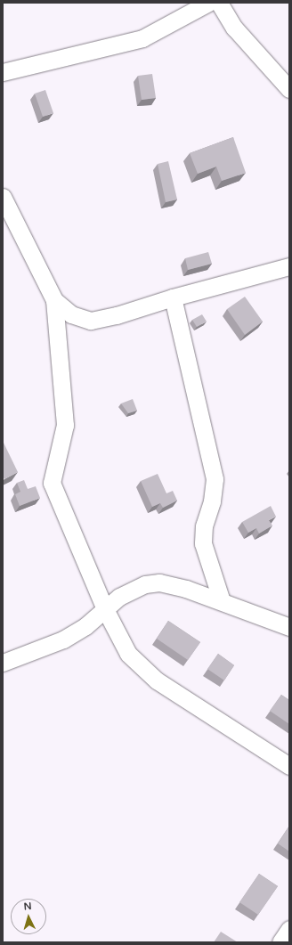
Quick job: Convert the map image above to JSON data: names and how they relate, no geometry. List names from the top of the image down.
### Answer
{
  "north": "top"
}
